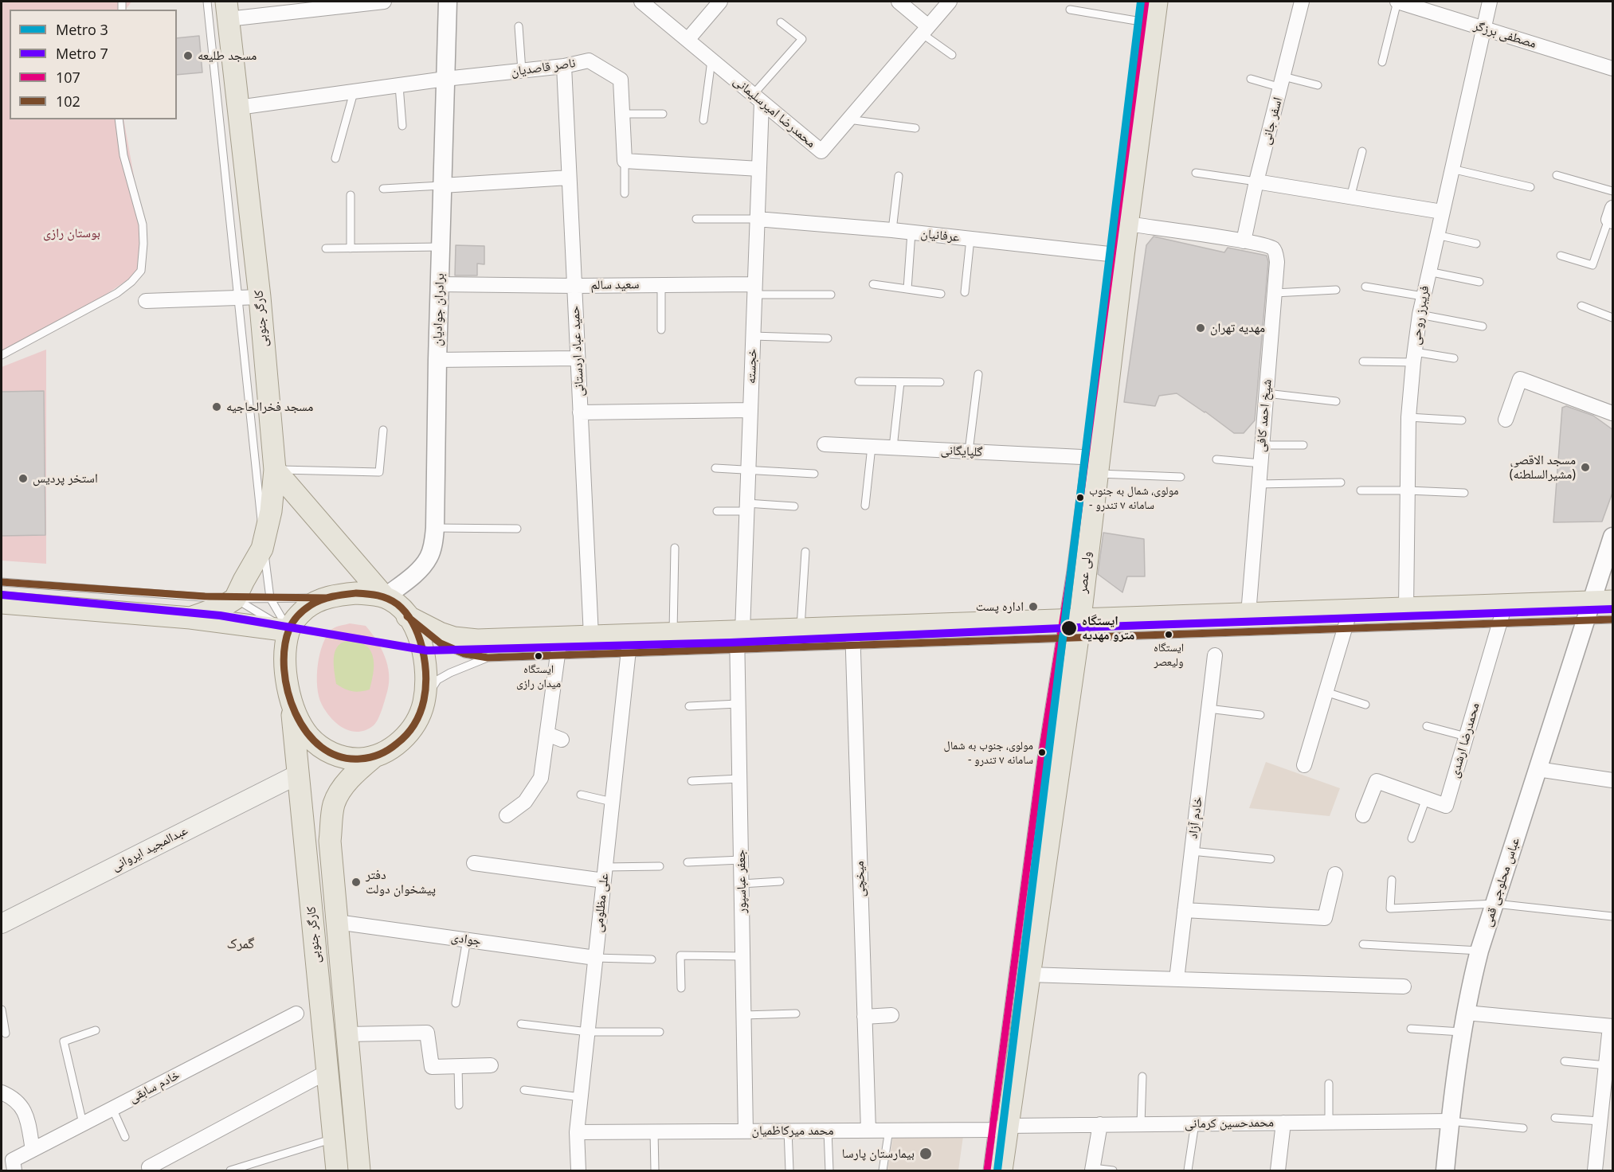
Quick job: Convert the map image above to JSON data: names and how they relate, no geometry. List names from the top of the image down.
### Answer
{
  "streets": {
    "main road": ["کارگر جنوبی", "ولی عصر", "عبدالمجید ایروانی"],
    "street": [
      "مصطفی برزگر",
      "ناصر قاصدیان",
      "محمدرضا امیرسلیمانی",
      "اسفر جانی",
      "عرفانیان",
      "سعید سالم",
      "برادران جوادیان",
      "فریبرز روحی",
      "حمید عباد اردستانی",
      "خجسته",
      "شیخ احمد کافی",
      "گلپایگانی",
      "محمدرضا ارشدی",
      "خادم آزاد",
      "میخچی",
      "جعفر عباسپور",
      "عباس محلوجی قمی",
      "علی مظلومی",
      "جوادی",
      "خادم سابقی",
      "محمدحسین کرمانی",
      "محمد میرکاظمیان"
    ]
  },
  "crossings": [
    ["مصطفی برزگر", "فریبرز روحی"],
    ["ناصر قاصدیان", "برادران جوادیان"],
    ["ناصر قاصدیان", "کارگر جنوبی"],
    ["ناصر قاصدیان", "حمید عباد اردستانی"],
    ["محمدرضا امیرسلیمانی", "خجسته"],
    ["اسفر جانی", "شیخ احمد کافی"],
    ["عرفانیان", "خجسته"],
    ["عرفانیان", "ولی عصر"],
    ["سعید سالم", "برادران جوادیان"],
    ["سعید سالم", "حمید عباد اردستانی"],
    ["سعید سالم", "خجسته"],
    ["برادران جوادیان", "کارگر جنوبی"],
    ["کارگر جنوبی", "عبدالمجید ایروانی"],
    ["کارگر جنوبی", "جوادی"],
    ["خجسته", "جعفر عباسپور"],
    ["گلپایگانی", "ولی عصر"],
    ["ولی عصر", "محمدحسین کرمانی"],
    ["ولی عصر", "محمد میرکاظمیان"],
    ["میخچی", "محمد میرکاظمیان"],
    ["جعفر عباسپور", "محمد میرکاظمیان"],
    ["عباس محلوجی قمی", "محمدحسین کرمانی"],
    ["علی مظلومی", "جوادی"],
    ["علی مظلومی", "محمد میرکاظمیان"],
    ["محمدحسین کرمانی", "محمد میرکاظمیان"]
  ],
  "districts": ["گمرک"],
  "parks": ["بوستان رازی"],
  "places": [
    "مسجد طلیعه",
    "مهدیه تهران",
    "مسجد فخرالحاجیه",
    "مسجد الاقصی (مشیرالسلطنه)",
    "استخر پردیس",
    "مولوی، شمال به جنوب - سامانه ۷ تندرو",
    "اداره پست",
    "ایستگاه مترو مهدیه",
    "ایستگاه ولیعصر",
    "ایستگاه میدان رازی",
    "مولوی، جنوب به شمال - سامانه ۷ تندرو",
    "دفتر پیشخوان دولت",
    "بیمارستان پارسا"
  ],
  "lines": [
    "metro line 3",
    "transit line 107",
    "transit line 102",
    "metro line 7"
  ],
  "legend": [
    "Metro 3",
    "Metro 7",
    "107",
    "102"
  ]
}
